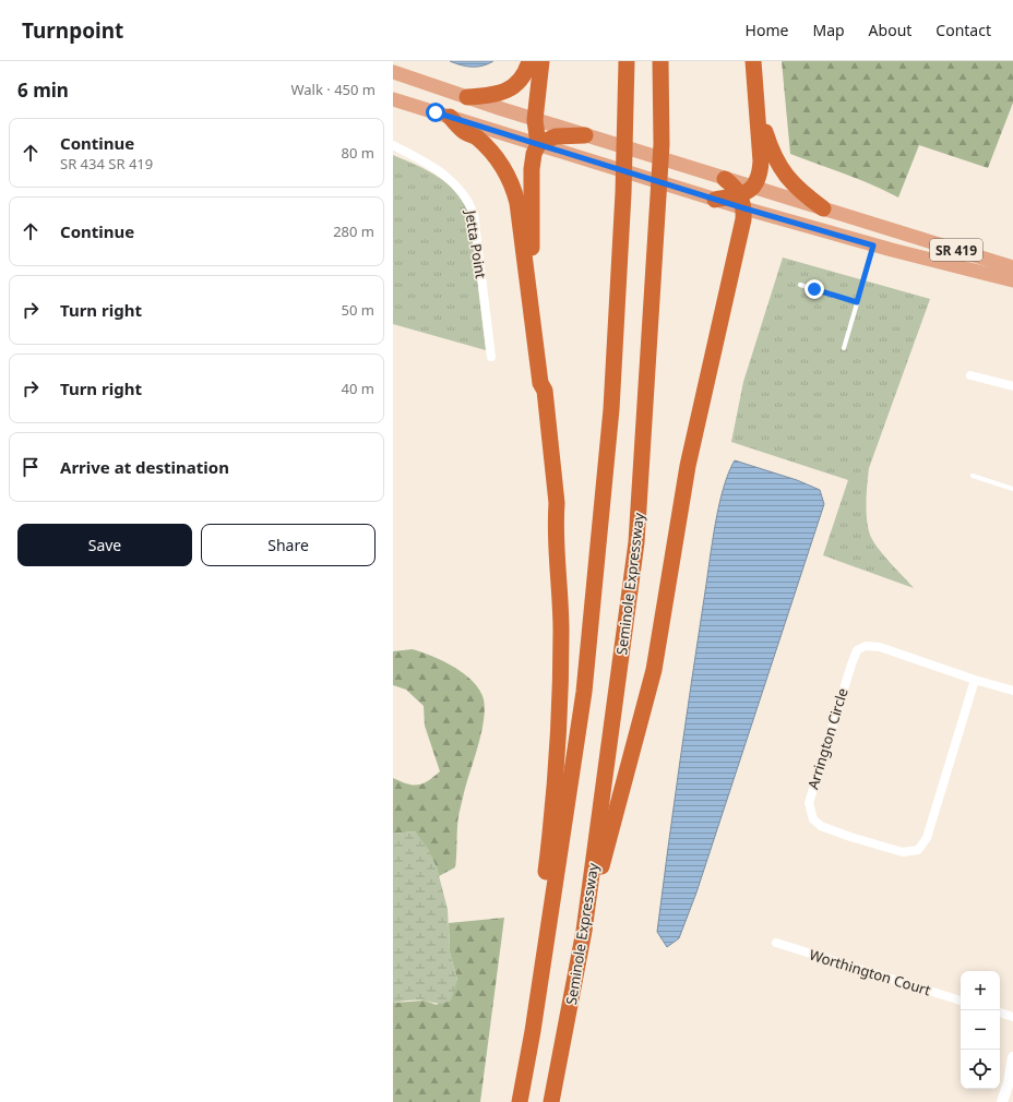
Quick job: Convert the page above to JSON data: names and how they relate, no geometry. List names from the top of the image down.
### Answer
{
  "streets": {
    "highway": ["Seminole Expressway"],
    "main road": ["SR 419"],
    "street": ["Jetta Point", "Arrington Circle", "Worthington Court"]
  },
  "page": {
    "header": "Turnpoint",
    "nav": [
      "Home",
      "Map",
      "About",
      "Contact"
    ],
    "heading": ["6 min", "Walk · 450 m"],
    "list": [
      ["Continue", "SR 434 SR 419", "80 m"],
      ["Continue", "280 m"],
      ["Turn right", "50 m"],
      ["Turn right", "40 m"],
      "Arrive at destination"
    ],
    "buttons": ["Save", "Share"],
    "map_buttons": ["+", "−"]
  }
}
